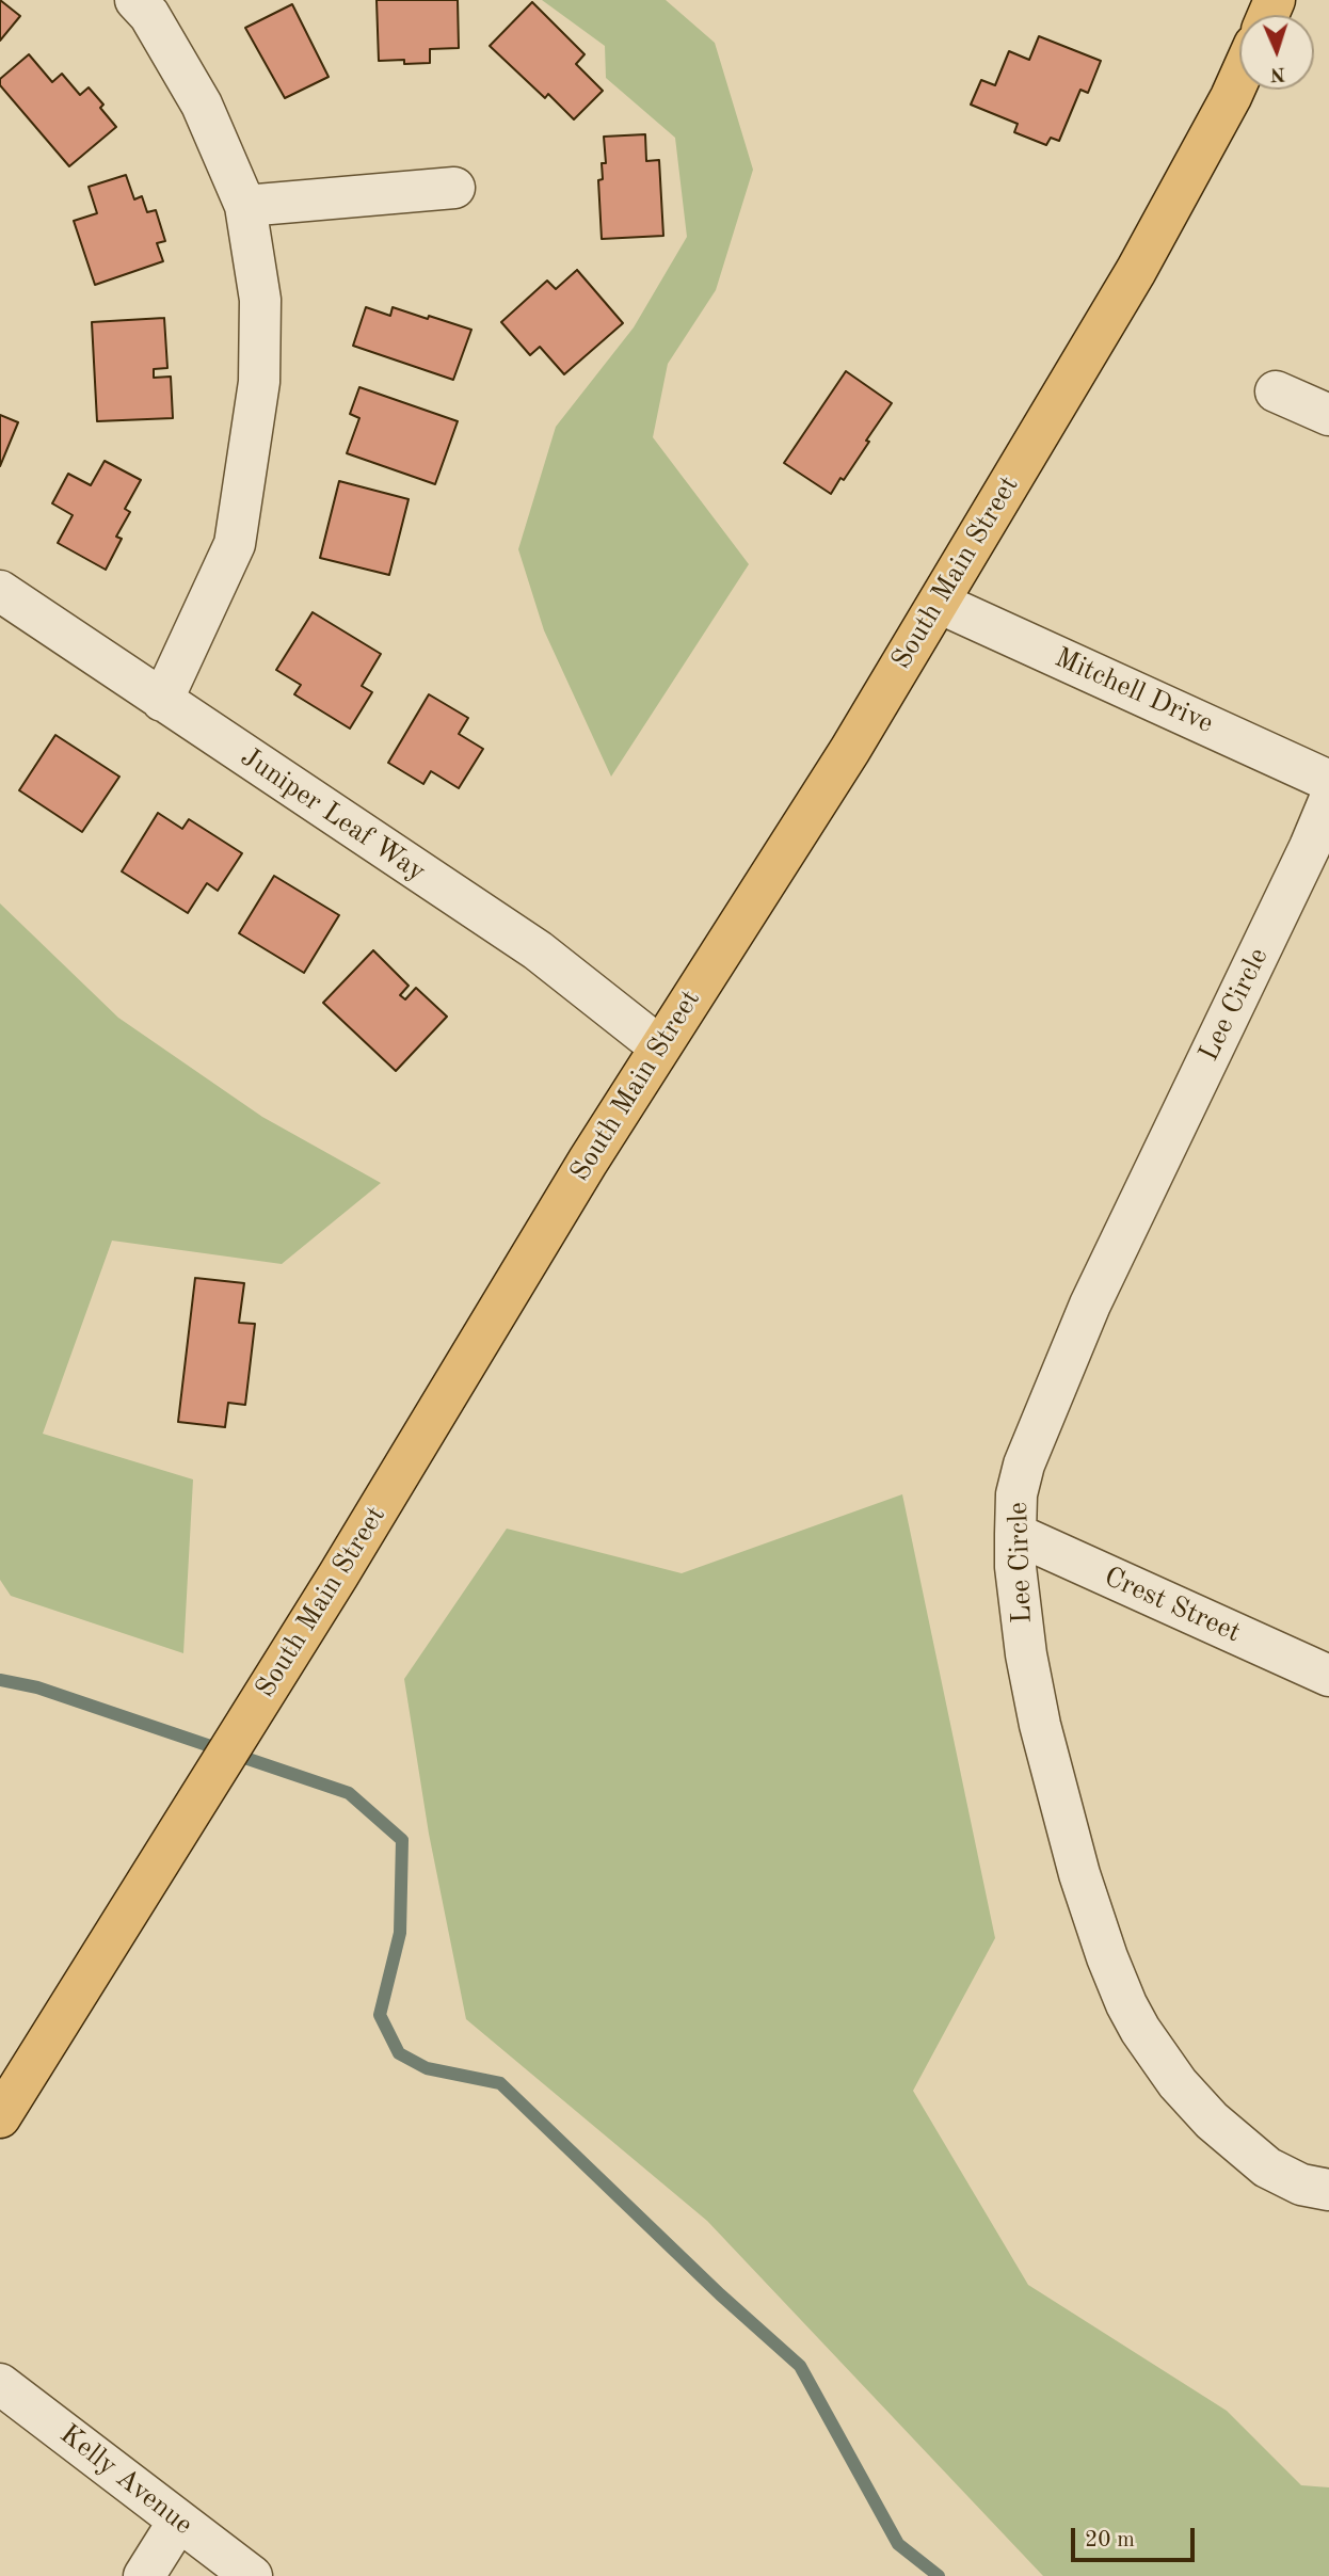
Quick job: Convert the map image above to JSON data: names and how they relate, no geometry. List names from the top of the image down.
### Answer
{
  "streets": {
    "main road": ["South Main Street"],
    "street": [
      "Mitchell Drive",
      "Juniper Leaf Way",
      "Lee Circle",
      "Crest Street",
      "Kelly Avenue"
    ]
  },
  "crossings": [
    ["South Main Street", "Mitchell Drive"],
    ["South Main Street", "Juniper Leaf Way"],
    ["Lee Circle", "Crest Street"]
  ],
  "scale_bar": "20 m",
  "north": "bottom"
}
